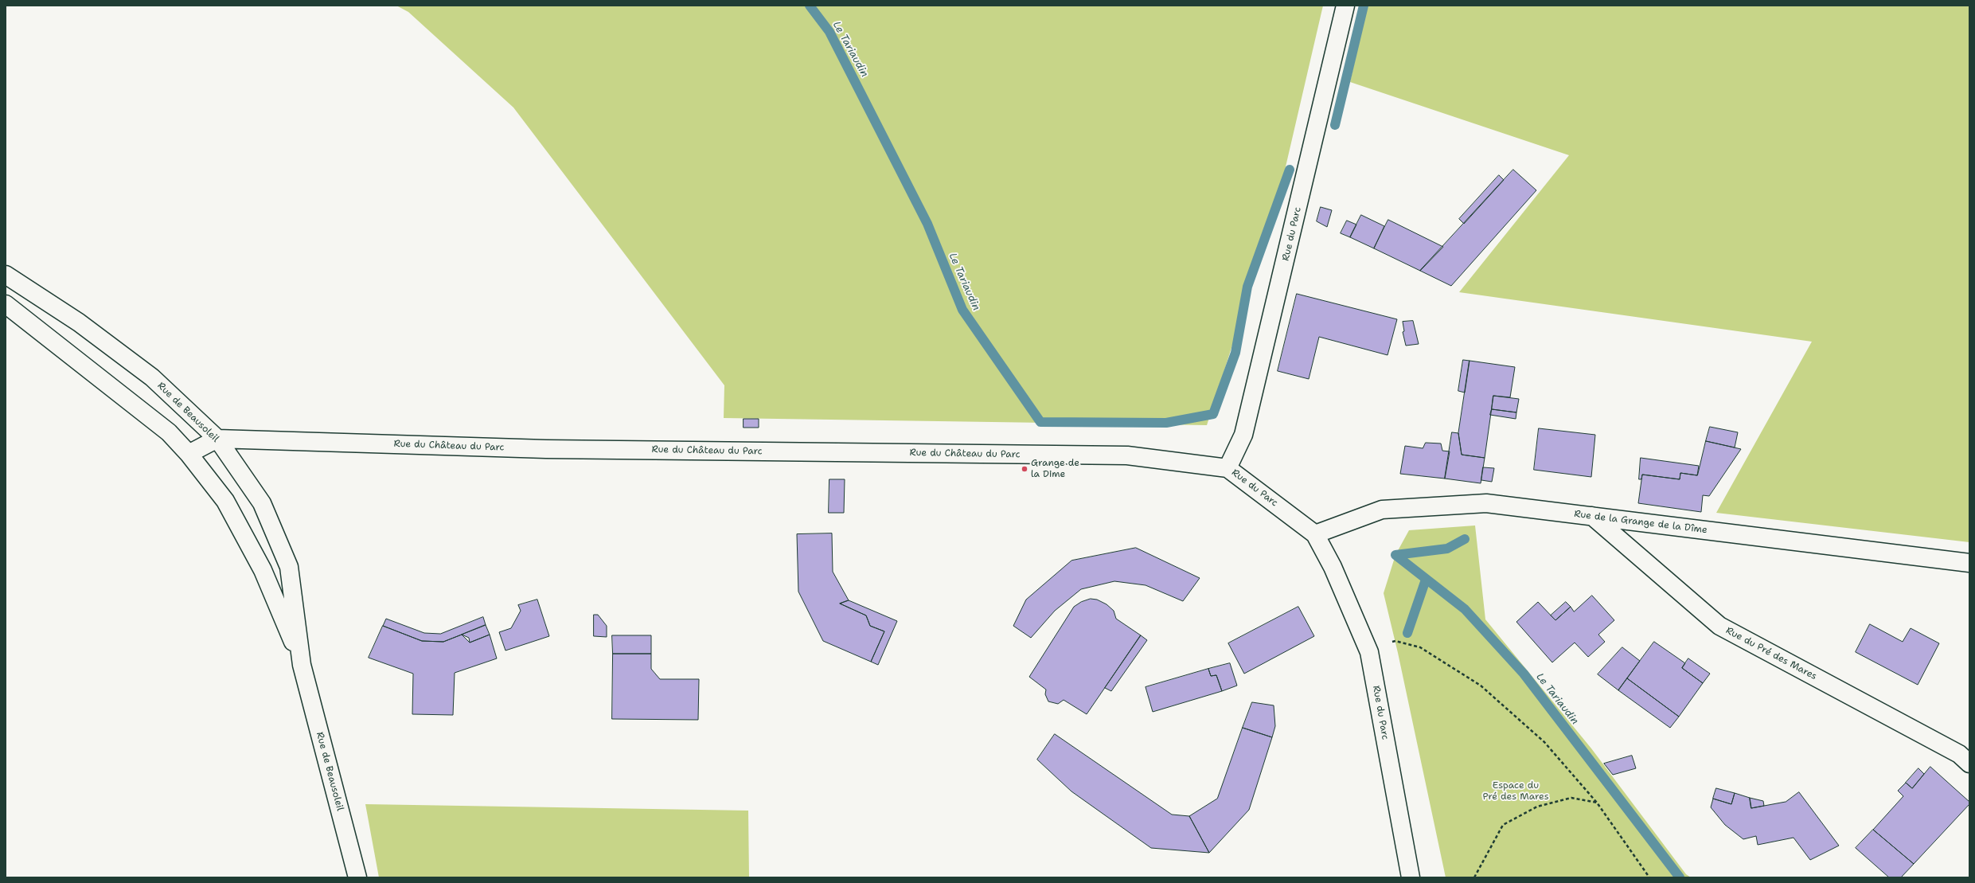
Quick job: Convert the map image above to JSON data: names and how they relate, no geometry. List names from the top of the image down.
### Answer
{
  "streets": {
    "street": [
      "Rue du Parc",
      "Rue de Beausoleil",
      "Rue du Château du Parc",
      "Rue de la Grange de la Dîme",
      "Rue du Pré des Mares"
    ]
  },
  "crossings": [
    ["Rue du Parc", "Rue du Château du Parc"],
    ["Rue du Parc", "Rue de la Grange de la Dîme"],
    ["Rue de Beausoleil", "Rue du Château du Parc"],
    ["Rue de la Grange de la Dîme", "Rue du Pré des Mares"]
  ],
  "water": ["Le Tariaudin"],
  "parks": ["Espace du Pré des Mares"],
  "places": ["Grange de la Dime"]
}
